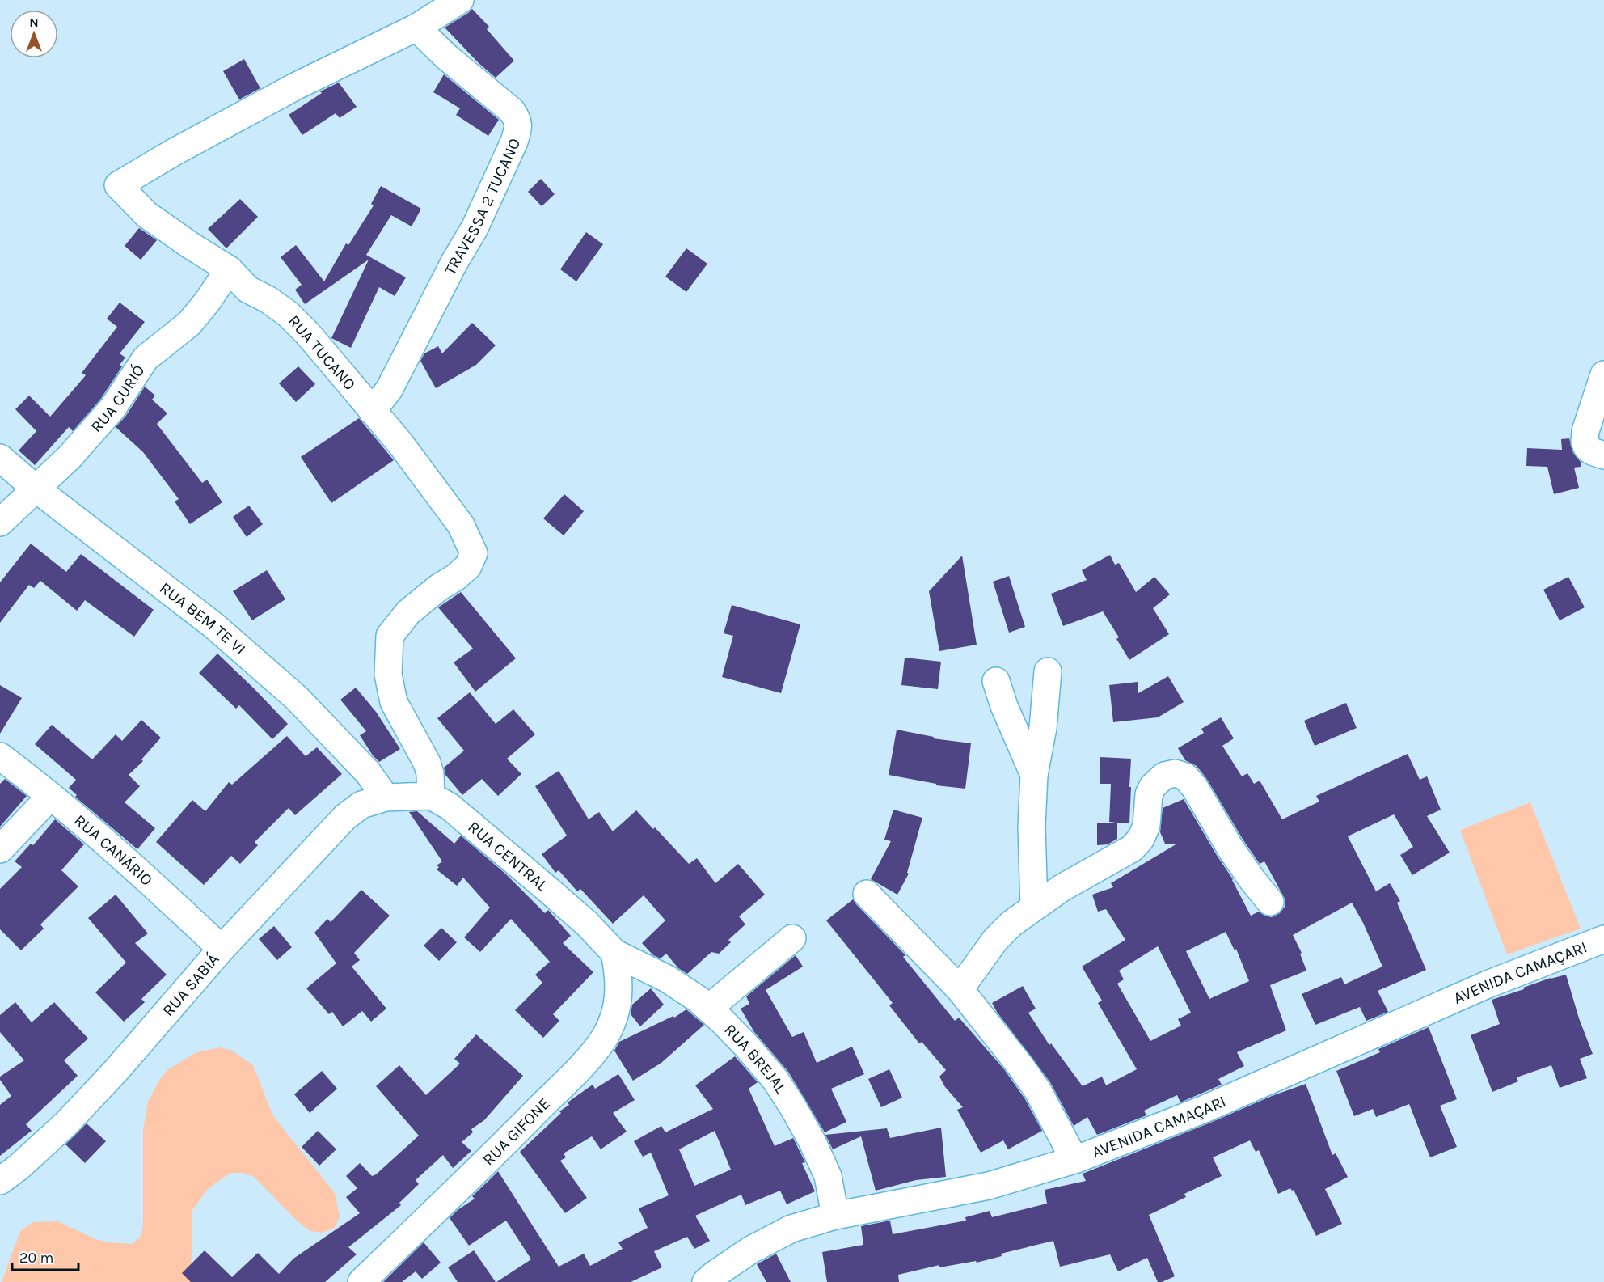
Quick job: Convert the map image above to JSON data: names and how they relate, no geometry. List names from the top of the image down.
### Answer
{
  "streets": {
    "street": [
      "TRAVESSA 2 TUCANO",
      "RUA TUCANO",
      "RUA CURIÓ",
      "RUA BEM TE VI",
      "RUA CANÁRIO",
      "RUA CENTRAL",
      "AVENIDA CAMAÇARI",
      "RUA SABIÁ",
      "RUA BREJAL",
      "RUA GIFONE"
    ]
  },
  "crossings": [
    ["TRAVESSA 2 TUCANO", "RUA TUCANO"],
    ["RUA TUCANO", "RUA CURIÓ"],
    ["RUA TUCANO", "RUA CENTRAL"],
    ["RUA CURIÓ", "RUA BEM TE VI"],
    ["RUA BEM TE VI", "RUA SABIÁ"],
    ["RUA CANÁRIO", "RUA SABIÁ"],
    ["RUA CENTRAL", "RUA BREJAL"],
    ["RUA CENTRAL", "RUA GIFONE"],
    ["AVENIDA CAMAÇARI", "RUA BREJAL"],
    ["RUA BREJAL", "RUA GIFONE"]
  ],
  "scale_bar": "20 m",
  "north": "top"
}
